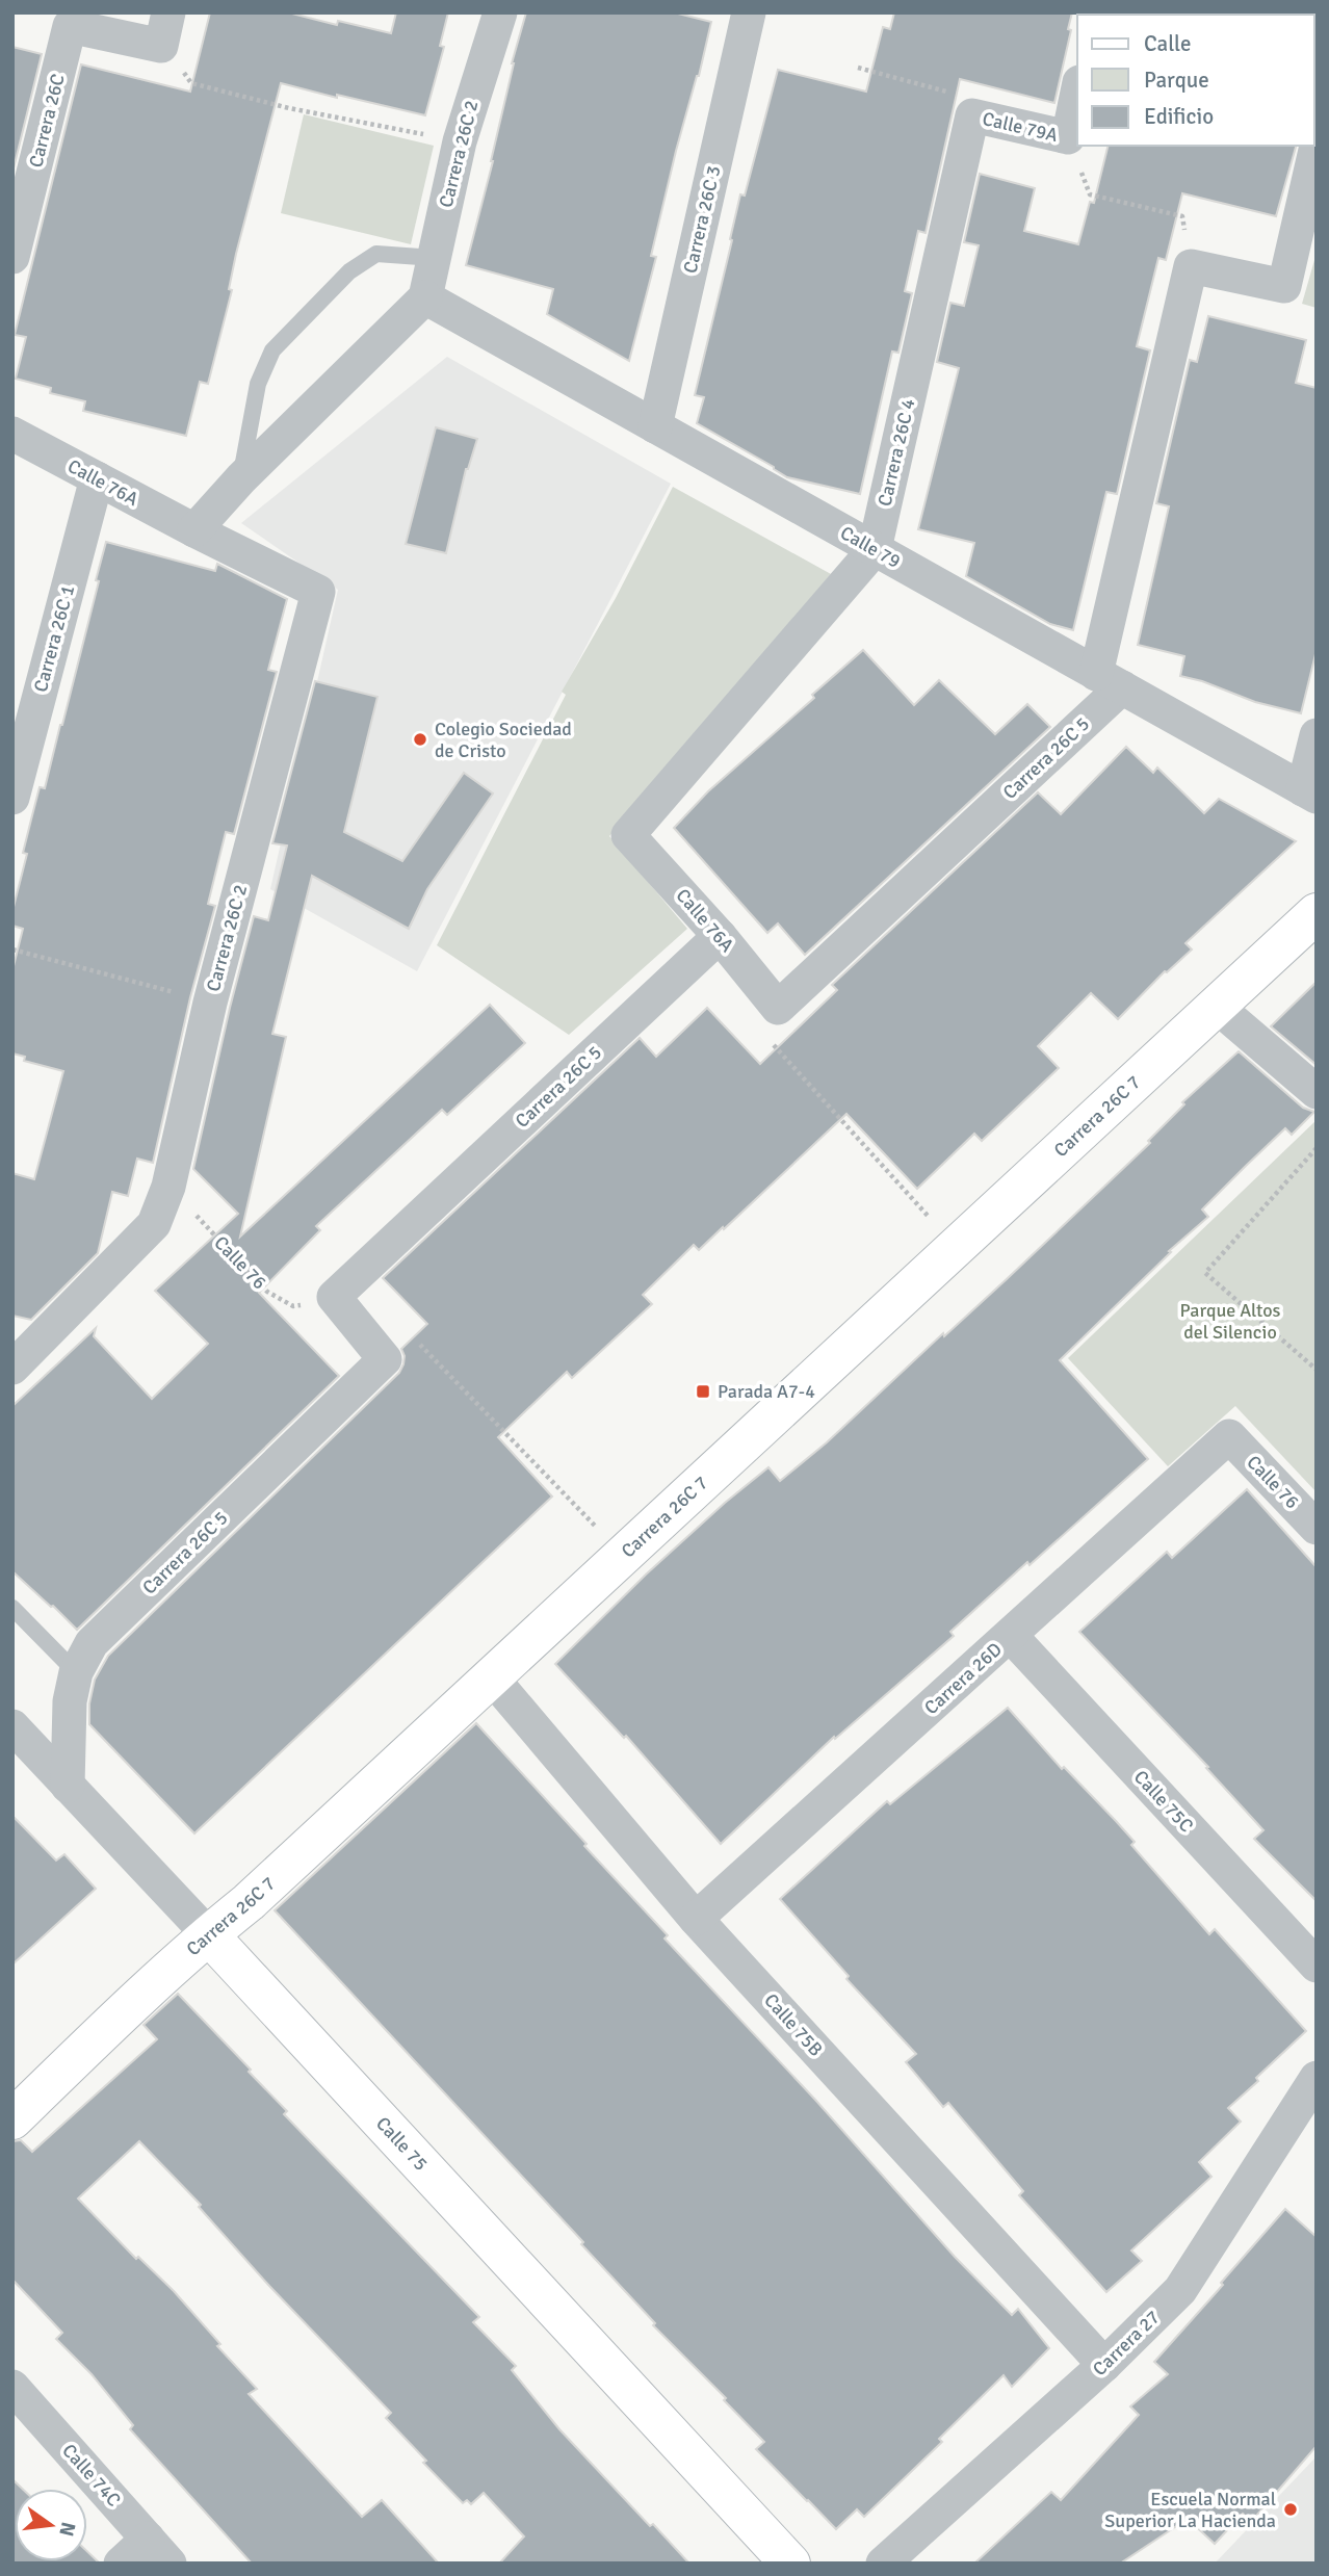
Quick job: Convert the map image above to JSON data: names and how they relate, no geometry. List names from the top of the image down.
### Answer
{
  "streets": {
    "street": [
      "Carrera 26C",
      "Calle 79A",
      "Carrera 26C 2",
      "Carrera 26C 3",
      "Carrera 26C 4",
      "Calle 76A",
      "Calle 79",
      "Carrera 26C 1",
      "Carrera 26C 5",
      "Carrera 26C 7",
      "Calle 76",
      "Carrera 26D",
      "Calle 75C",
      "Calle 75B",
      "Calle 75",
      "Carrera 27",
      "Calle 74C"
    ]
  },
  "crossings": [
    ["Calle 79A", "Carrera 26C 4"],
    ["Carrera 26C 2", "Calle 76A"],
    ["Carrera 26C 2", "Calle 79"],
    ["Carrera 26C 2", "Calle 76"],
    ["Carrera 26C 3", "Calle 79"],
    ["Carrera 26C 4", "Calle 76A"],
    ["Carrera 26C 4", "Calle 79"],
    ["Calle 76A", "Carrera 26C 1"],
    ["Calle 76A", "Carrera 26C 5"],
    ["Calle 79", "Carrera 26C 5"],
    ["Carrera 26C 5", "Calle 76"],
    ["Carrera 26C 5", "Calle 75"],
    ["Carrera 26C 7", "Calle 75B"],
    ["Carrera 26C 7", "Calle 75"],
    ["Calle 76", "Carrera 26D"],
    ["Carrera 26D", "Calle 75C"],
    ["Carrera 26D", "Calle 75B"],
    ["Calle 75B", "Carrera 27"]
  ],
  "parks": ["Parque Altos del Silencio"],
  "places": {
    "other": ["Colegio Sociedad de Cristo", "Escuela Normal Superior La Hacienda"],
    "transit": ["Parada A7-4"]
  },
  "legend": ["Calle", "Parque", "Edificio"],
  "north": "right"
}
